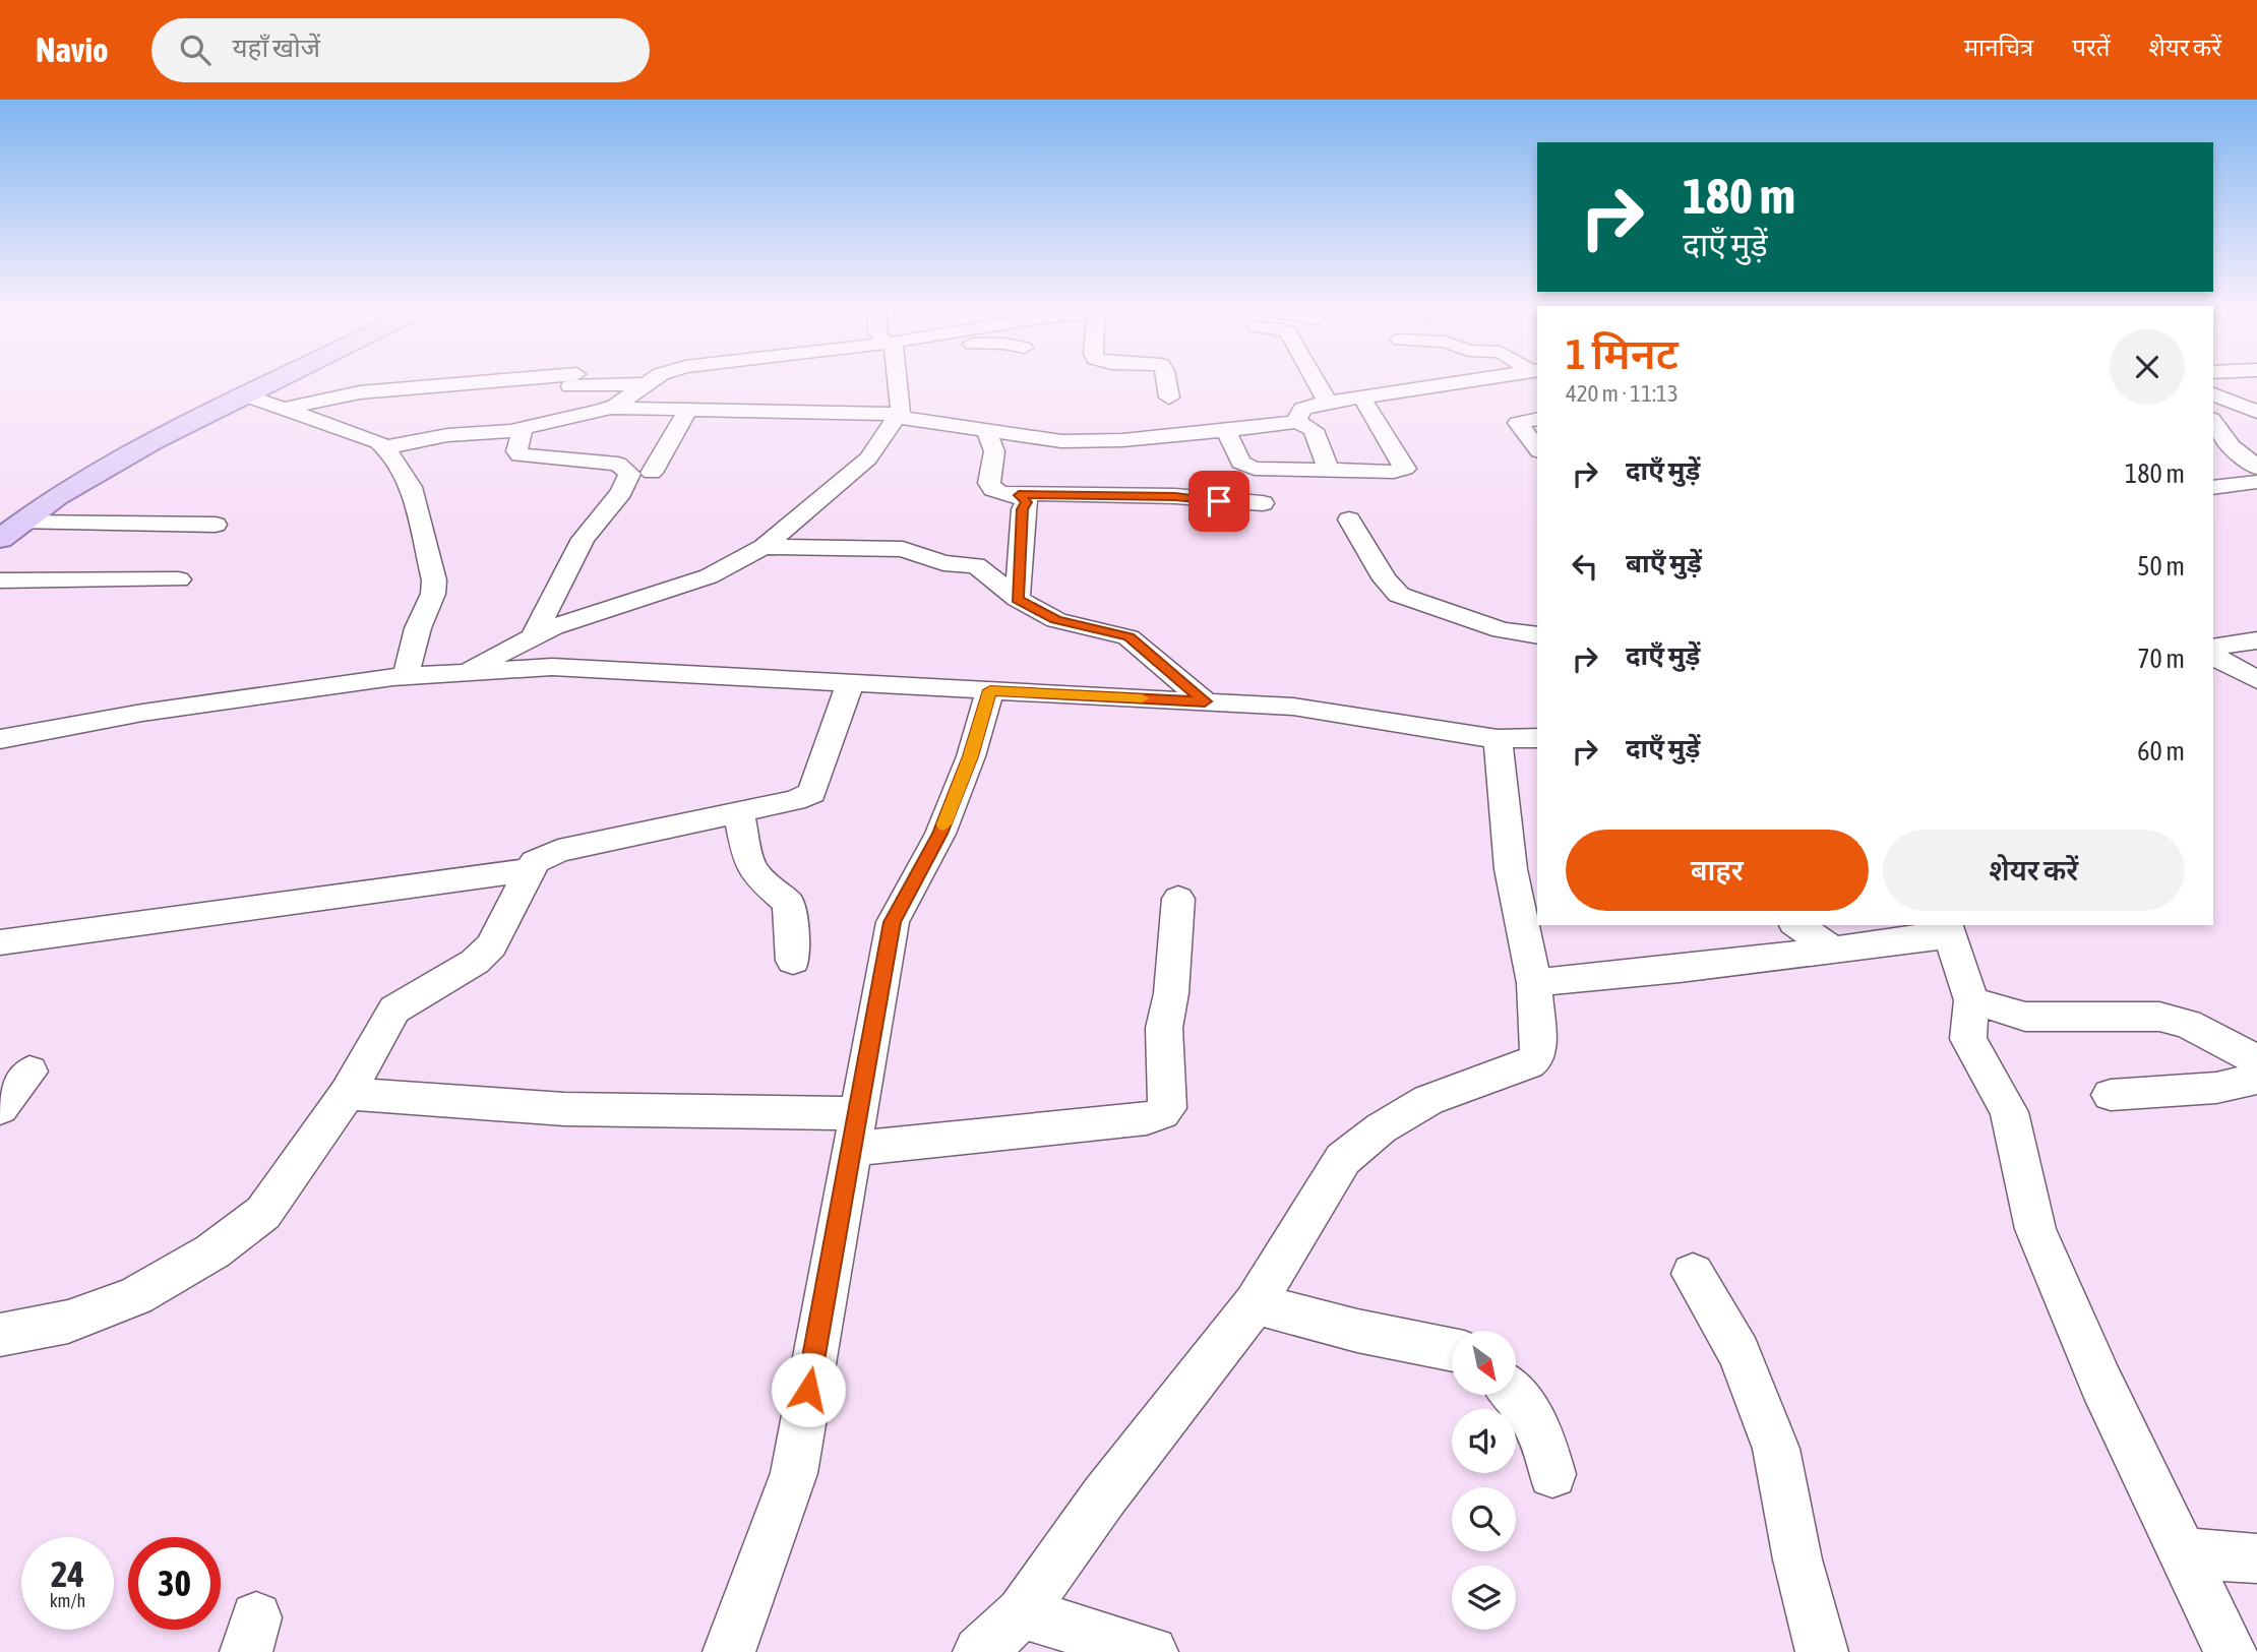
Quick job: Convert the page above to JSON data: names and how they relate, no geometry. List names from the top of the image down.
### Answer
{
  "north": "bottom right",
  "page": {
    "header": "Navio",
    "search": "यहाँ खोजें",
    "nav": ["मानचित्र", "परतें", "शेयर करें"],
    "turn": ["180 m", "दाएँ मुड़ें"],
    "heading": ["1 मिनट", "420 m · 11:13"],
    "list": [
      {
        "name": "दाएँ मुड़ें",
        "value": "180 m"
      },
      {
        "name": "बाएँ मुड़ें",
        "value": "50 m"
      },
      {
        "name": "दाएँ मुड़ें",
        "value": "70 m"
      },
      {
        "name": "दाएँ मुड़ें",
        "value": "60 m"
      }
    ],
    "buttons": ["बाहर", "शेयर करें"],
    "speed": "24 km/h",
    "limit": "30"
  }
}
